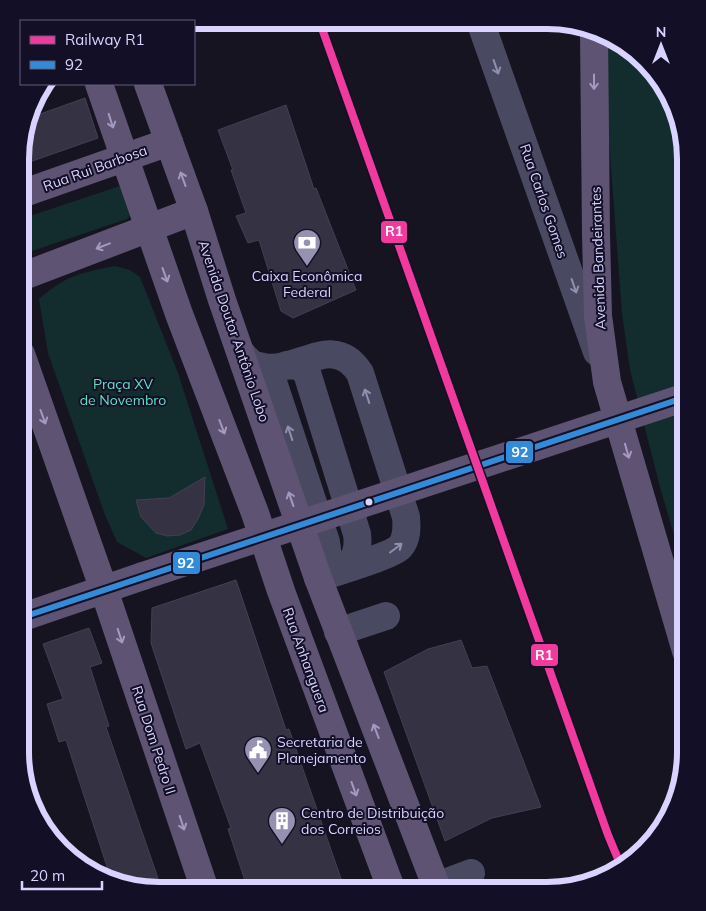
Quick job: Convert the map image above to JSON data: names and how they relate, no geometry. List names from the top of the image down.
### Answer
{
  "streets": {
    "main road": [
      "Rua Rui Barbosa",
      "Avenida Bandeirantes",
      "Avenida Doutor Antônio Lobo",
      "Rua Anhanguera",
      "Rua Dom Pedro II"
    ],
    "street": ["Rua Carlos Gomes"]
  },
  "crossings": [
    ["Rua Rui Barbosa", "Avenida Doutor Antônio Lobo"],
    ["Rua Carlos Gomes", "Avenida Bandeirantes"]
  ],
  "one_way": ["Rua Carlos Gomes", "Avenida Bandeirantes"],
  "parks": ["Praça XV de Novembro"],
  "places": {
    "bank": ["Caixa Econômica Federal"],
    "public building": ["Secretaria de Planejamento"],
    "building": ["Centro de Distribuição dos Correios"]
  },
  "lines": ["rail line R1", "transit line 92"],
  "legend": ["Railway R1", "92"],
  "scale_bar": "20 m",
  "north": "top"
}
